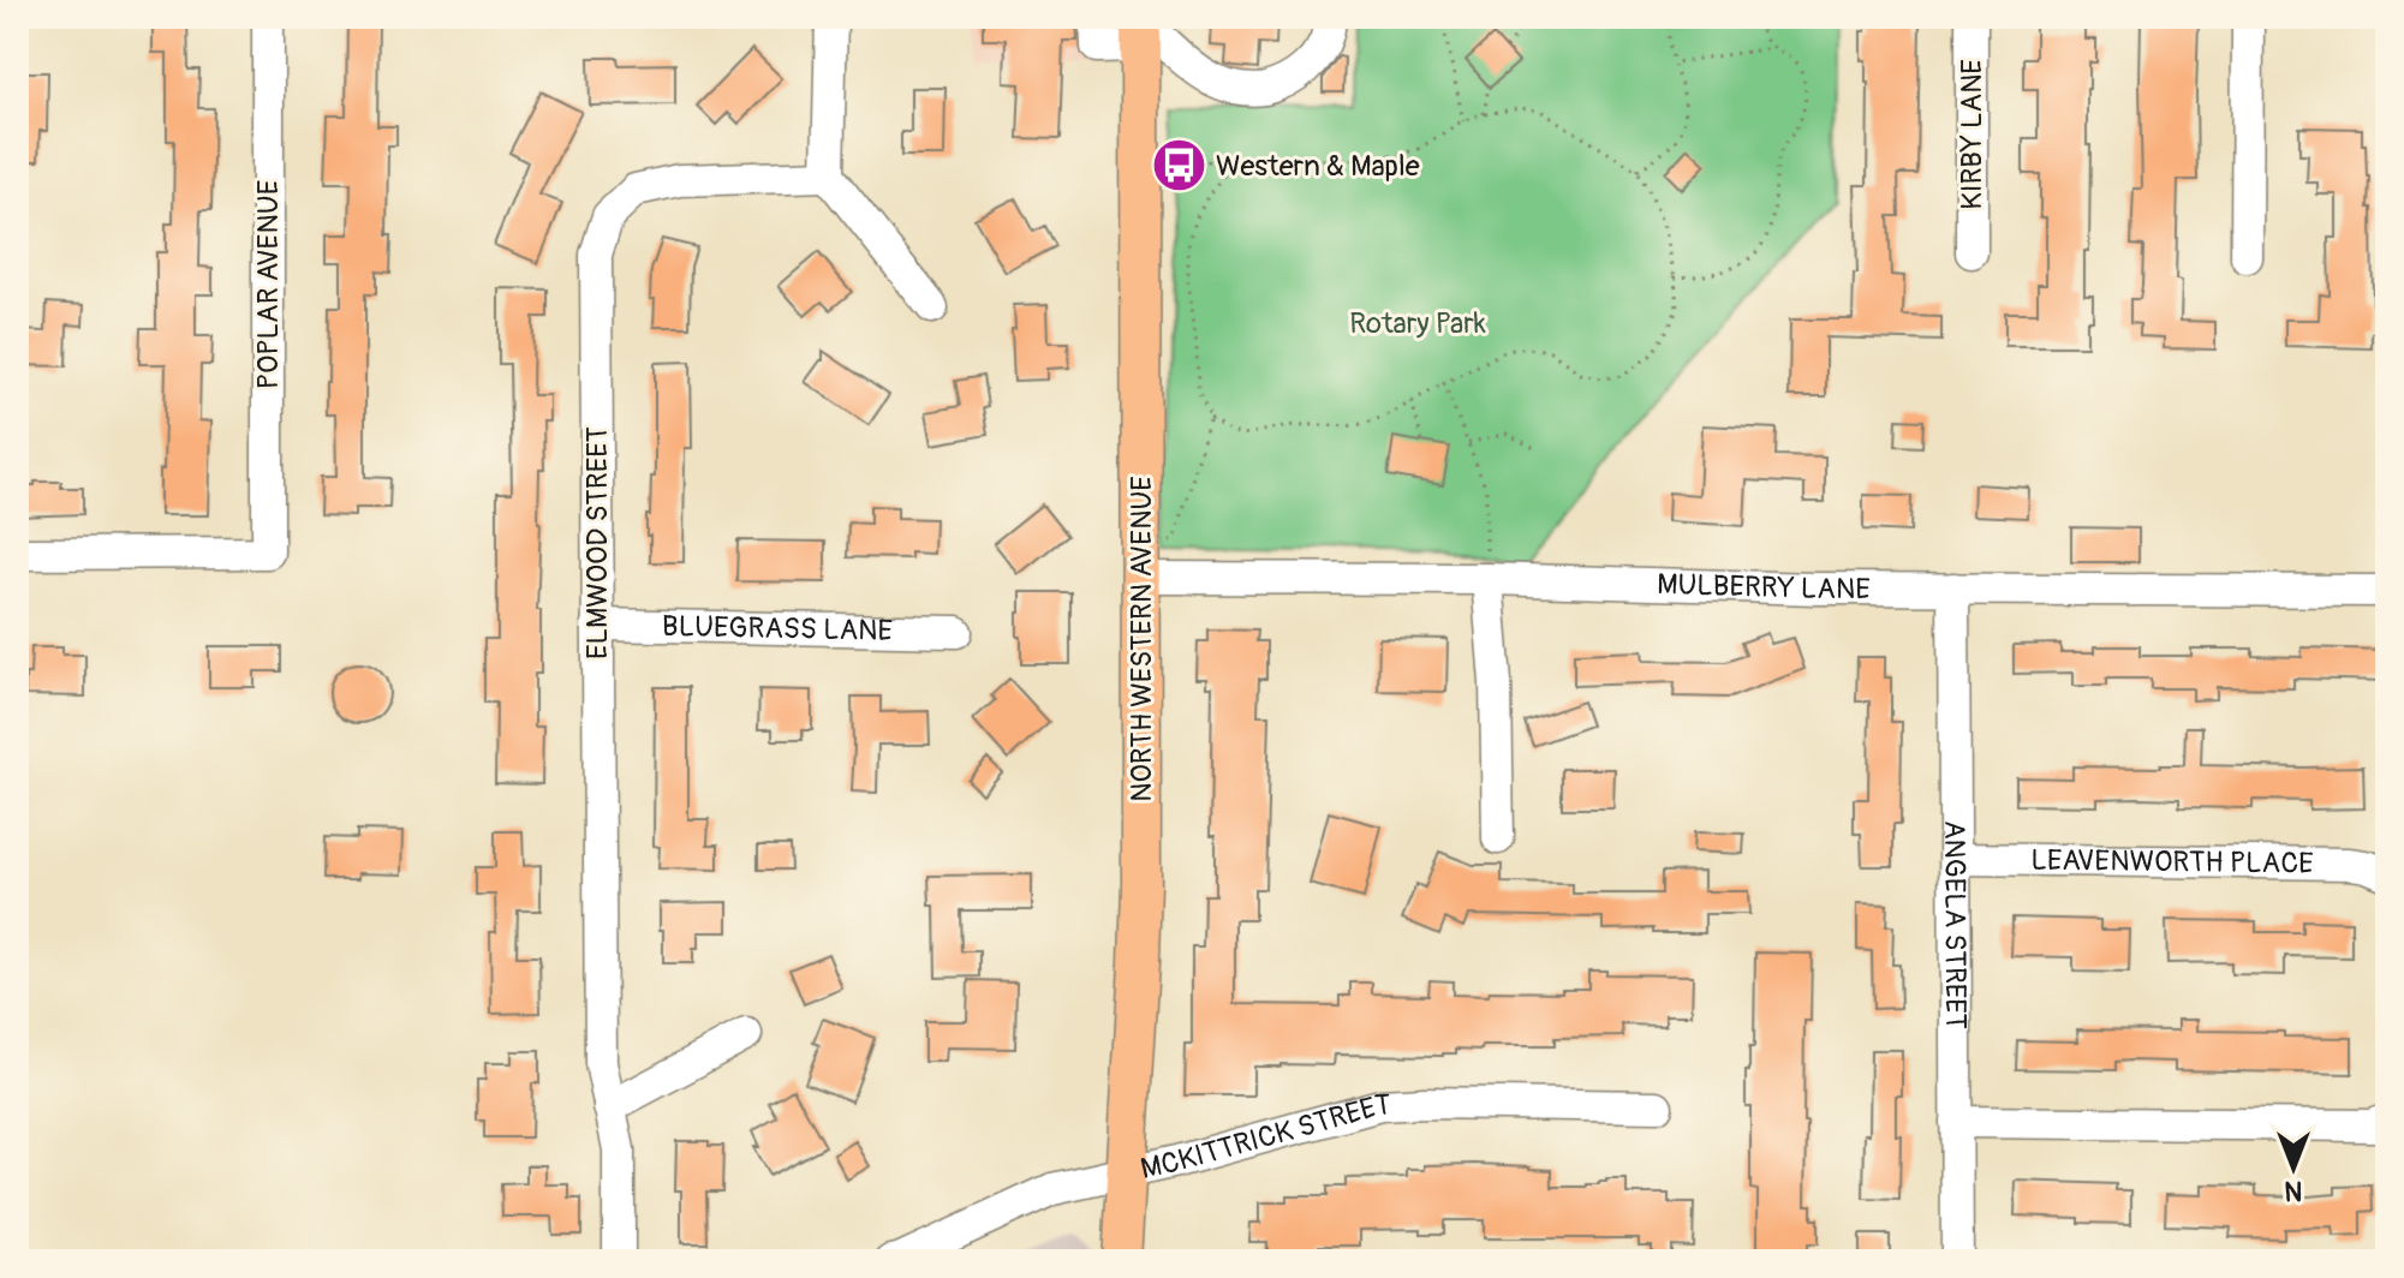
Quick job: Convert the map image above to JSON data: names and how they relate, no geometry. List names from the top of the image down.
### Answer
{
  "streets": {
    "main road": ["NORTH WESTERN AVENUE"],
    "street": [
      "KIRBY LANE",
      "POPLAR AVENUE",
      "ELMWOOD STREET",
      "MULBERRY LANE",
      "BLUEGRASS LANE",
      "LEAVENWORTH PLACE",
      "ANGELA STREET",
      "MCKITTRICK STREET"
    ]
  },
  "crossings": [
    ["ELMWOOD STREET", "BLUEGRASS LANE"],
    ["MULBERRY LANE", "NORTH WESTERN AVENUE"],
    ["MULBERRY LANE", "ANGELA STREET"],
    ["NORTH WESTERN AVENUE", "MCKITTRICK STREET"],
    ["LEAVENWORTH PLACE", "ANGELA STREET"]
  ],
  "parks": ["Rotary Park"],
  "places": {
    "bus stop": ["Western & Maple"]
  },
  "north": "bottom"
}
